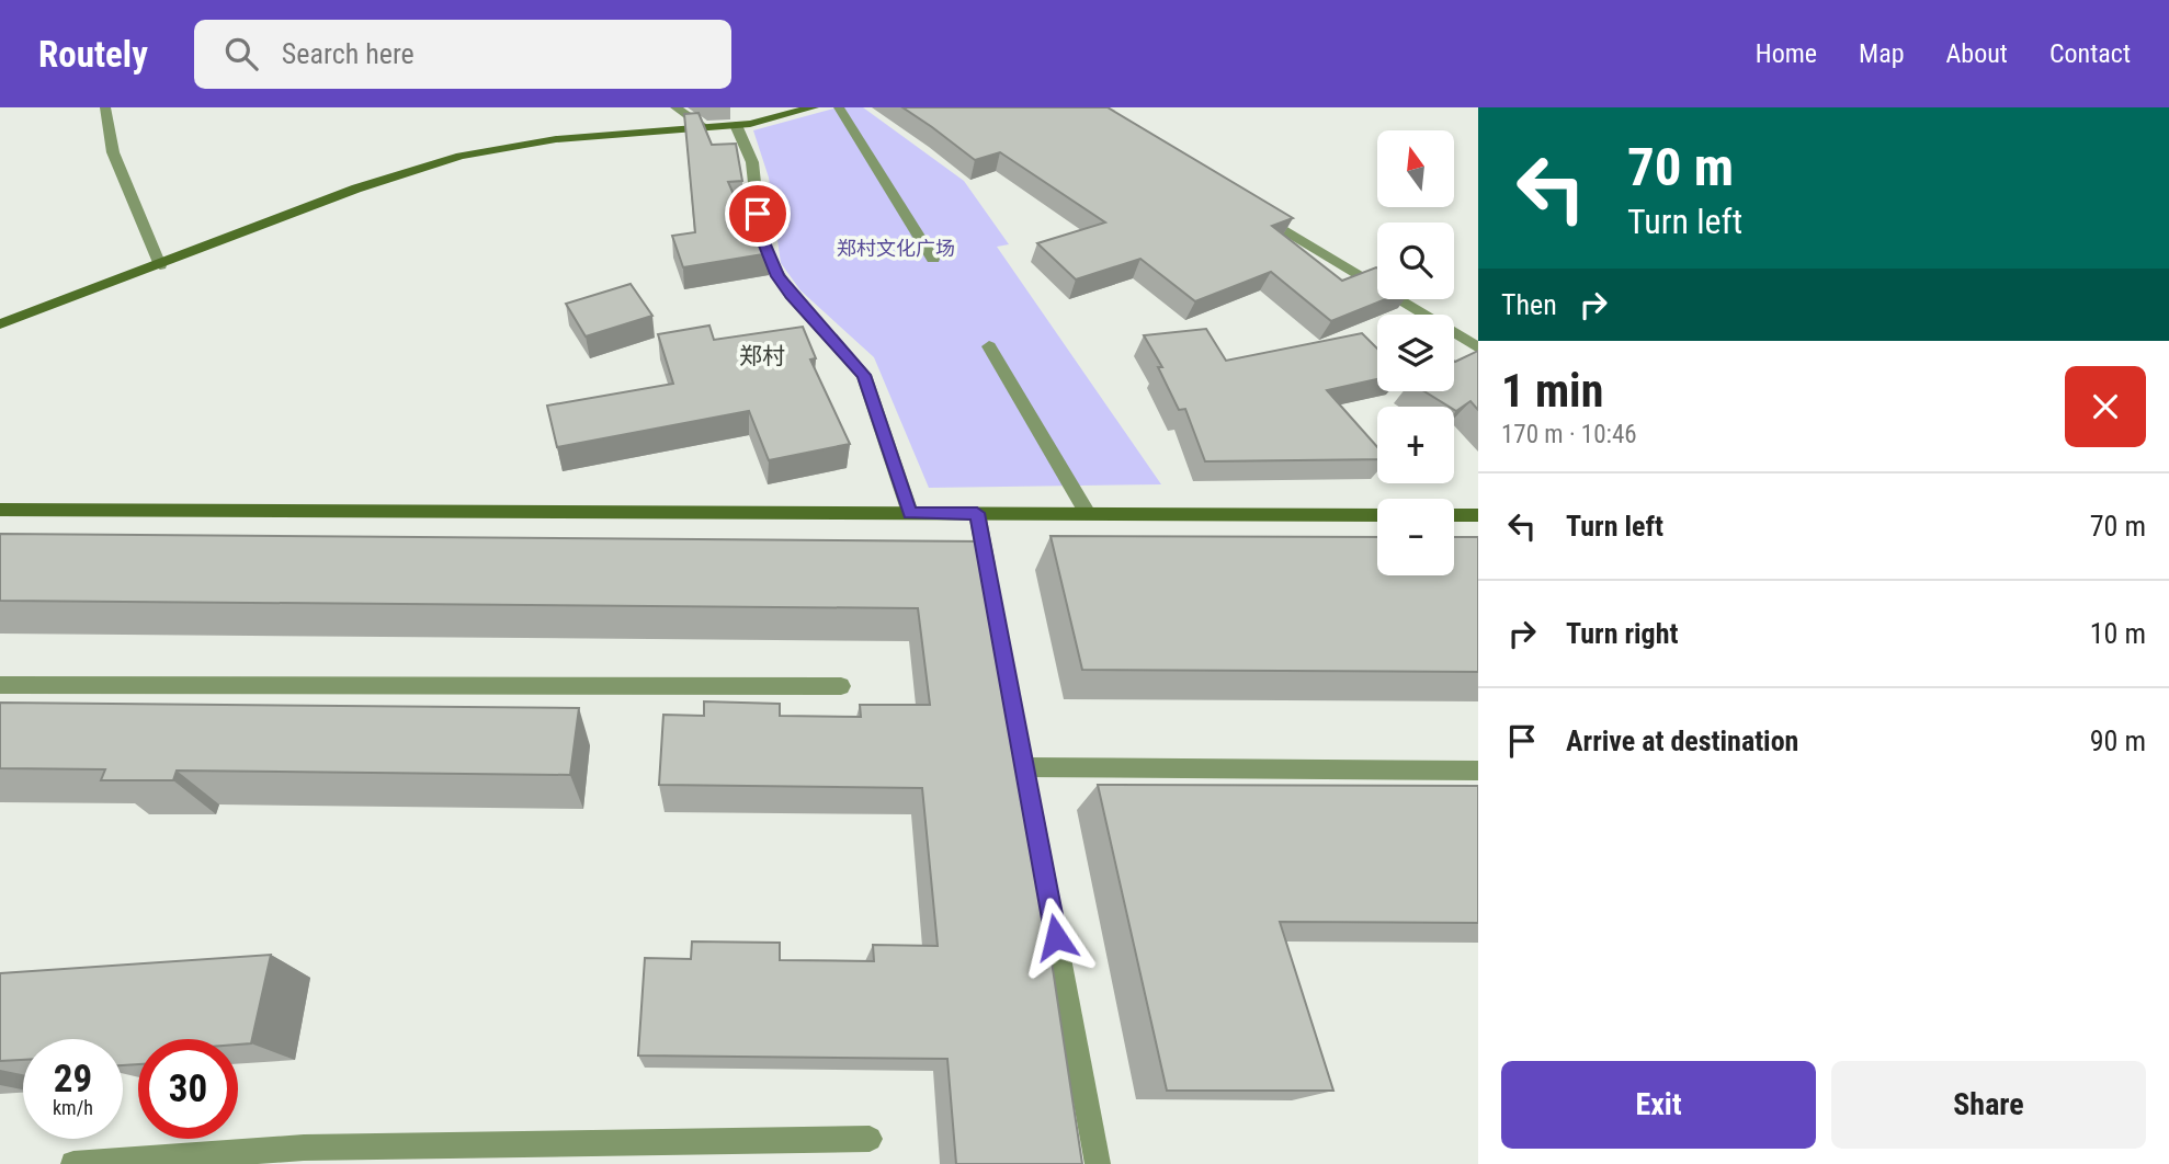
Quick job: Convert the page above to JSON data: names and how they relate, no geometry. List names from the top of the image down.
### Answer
{
  "districts": ["郑村"],
  "parks": ["郑村文化广场"],
  "north": "top",
  "page": {
    "header": "Routely",
    "search": "Search here",
    "nav": [
      "Home",
      "Map",
      "About",
      "Contact"
    ],
    "turn": ["70 m", "Turn left"],
    "map_buttons": ["+", "−"],
    "then": "Then",
    "heading": ["1 min", "170 m · 10:46"],
    "list": [
      {
        "name": "Turn left",
        "value": "70 m"
      },
      {
        "name": "Turn right",
        "value": "10 m"
      },
      {
        "name": "Arrive at destination",
        "value": "90 m"
      }
    ],
    "speed": "29 km/h",
    "limit": "30",
    "buttons": ["Exit", "Share"]
  }
}
